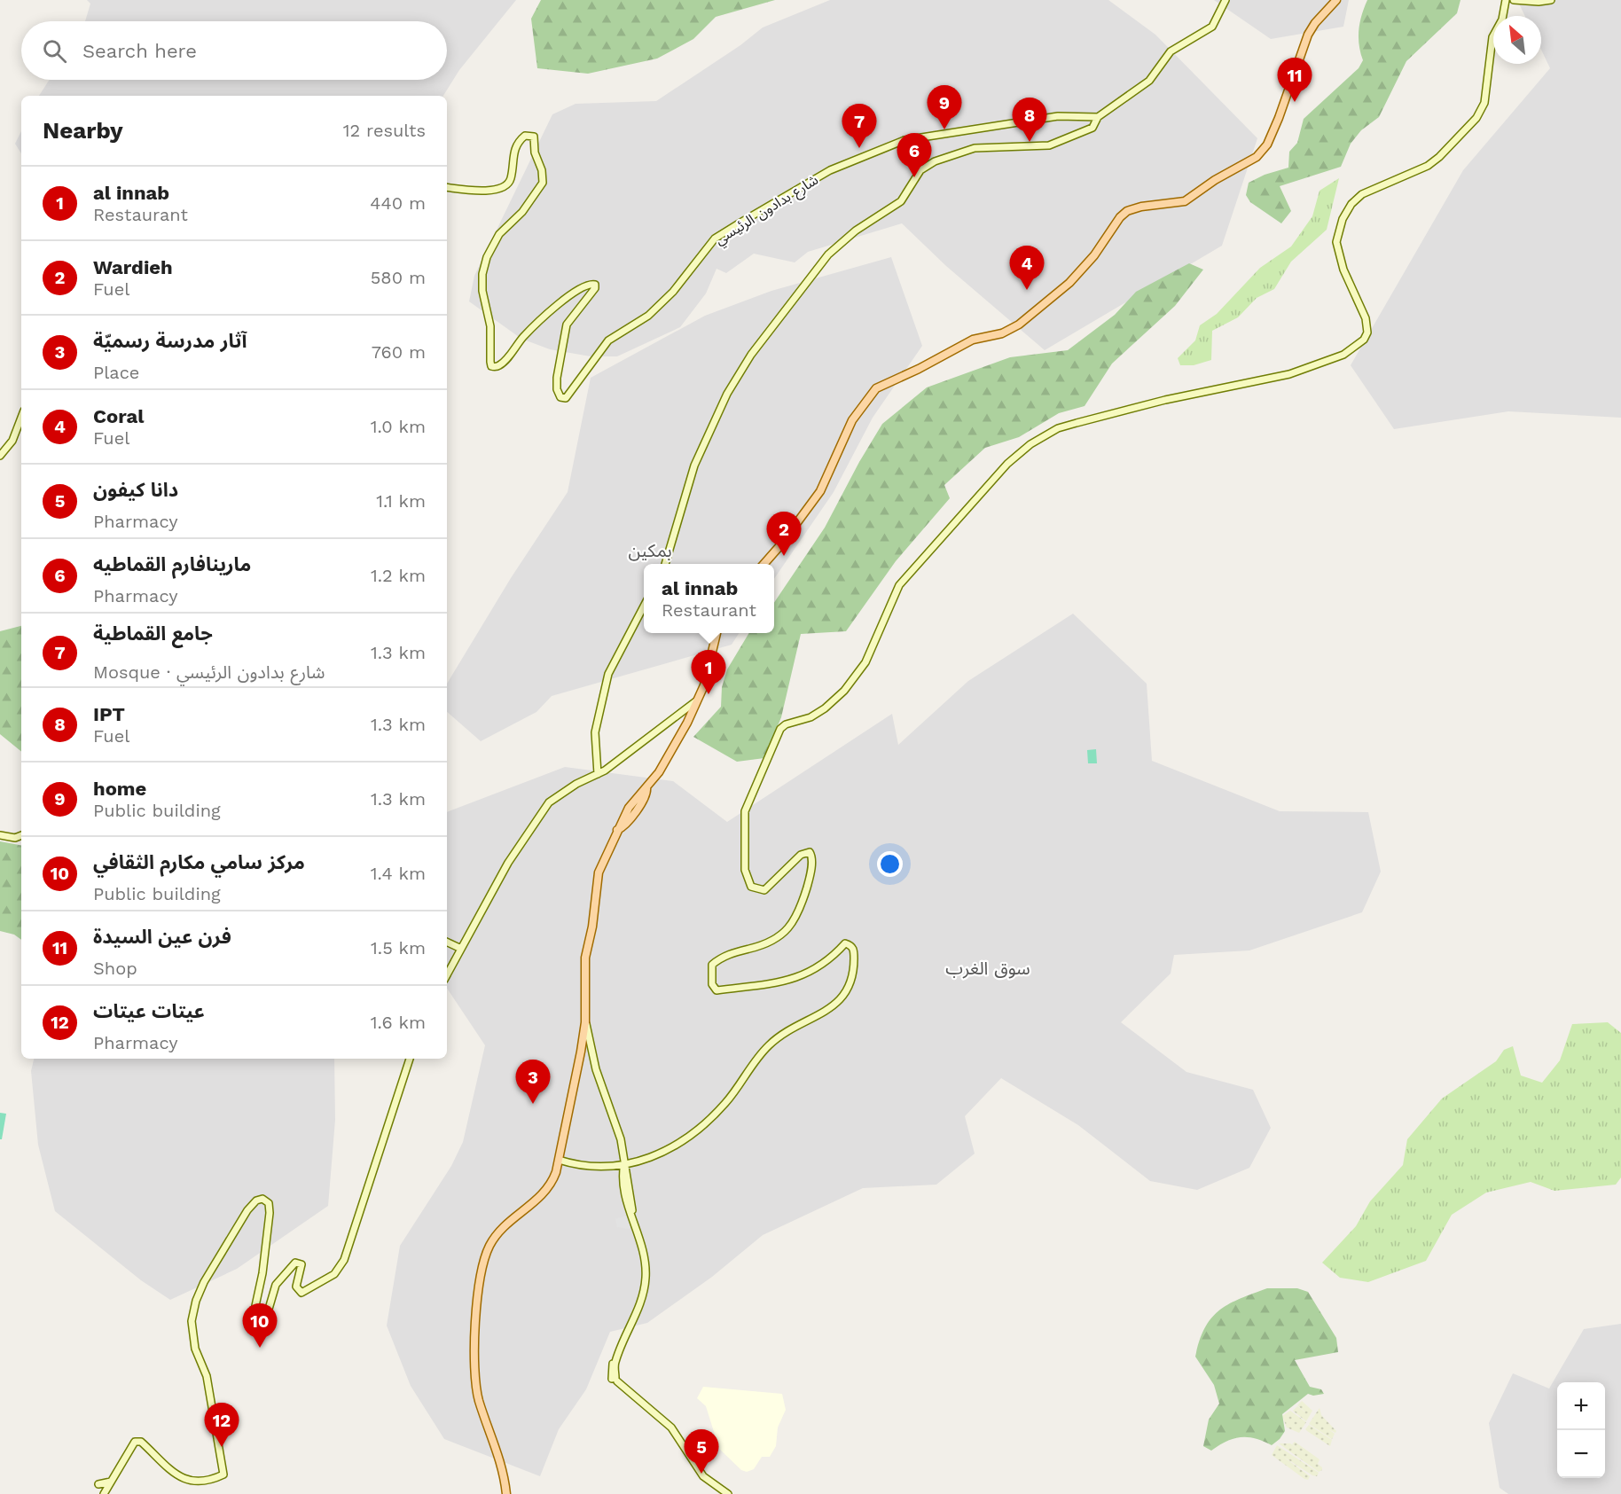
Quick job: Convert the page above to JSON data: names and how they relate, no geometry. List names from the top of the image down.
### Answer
{
  "streets": {
    "main road": ["شارع بدادون الرئيسي"]
  },
  "districts": ["بمكين", "سوق الغرب"],
  "north": "top left",
  "page": {
    "search": "Search here",
    "pins": [
      "11",
      "9",
      "8",
      "7",
      "6",
      "4",
      "2",
      "1",
      "3",
      "10",
      "12",
      "5"
    ],
    "heading": ["Nearby", "12 results"],
    "list": [
      {
        "mark": "1",
        "name": "al innab",
        "note": "Restaurant",
        "value": "440 m"
      },
      {
        "mark": "2",
        "name": "Wardieh",
        "note": "Fuel",
        "value": "580 m"
      },
      {
        "mark": "3",
        "name": "آثار مدرسة رسميّة",
        "note": "Place",
        "value": "760 m"
      },
      {
        "mark": "4",
        "name": "Coral",
        "note": "Fuel",
        "value": "1.0 km"
      },
      {
        "mark": "5",
        "name": "دانا كيفون",
        "note": "Pharmacy",
        "value": "1.1 km"
      },
      {
        "mark": "6",
        "name": "مارينافارم القماطيه",
        "note": "Pharmacy",
        "value": "1.2 km"
      },
      {
        "mark": "7",
        "name": "جامع القماطية",
        "note": "Mosque · شارع بدادون الرئيسي",
        "value": "1.3 km"
      },
      {
        "mark": "8",
        "name": "IPT",
        "note": "Fuel",
        "value": "1.3 km"
      },
      {
        "mark": "9",
        "name": "home",
        "note": "Public building",
        "value": "1.3 km"
      },
      {
        "mark": "10",
        "name": "مركز سامي مكارم الثقافي",
        "note": "Public building",
        "value": "1.4 km"
      },
      {
        "mark": "11",
        "name": "فرن عين السيدة",
        "note": "Shop",
        "value": "1.5 km"
      },
      {
        "mark": "12",
        "name": "عيتات عيتات",
        "note": "Pharmacy",
        "value": "1.6 km"
      }
    ],
    "popup": ["al innab", "Restaurant"],
    "map_buttons": ["+", "−"]
  }
}
